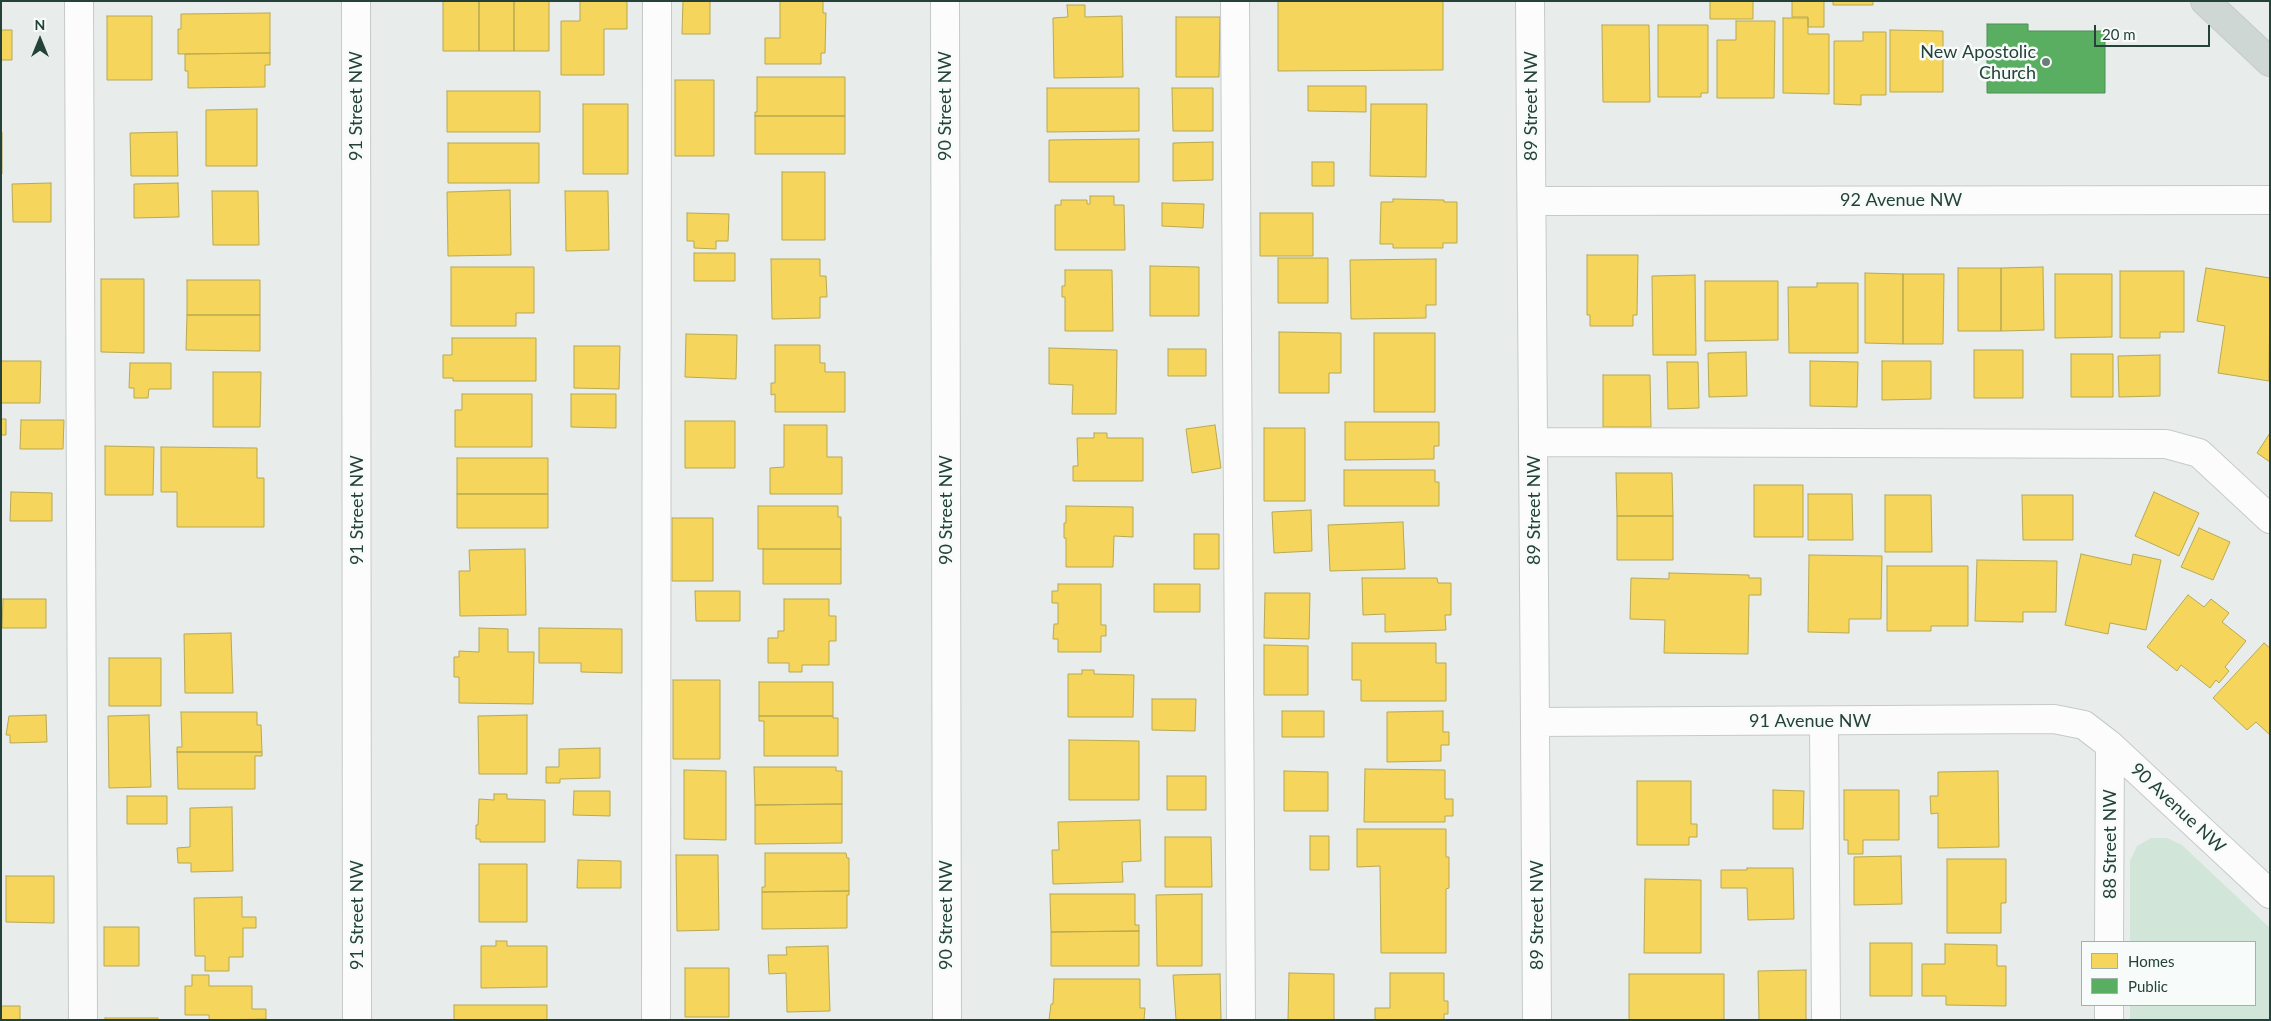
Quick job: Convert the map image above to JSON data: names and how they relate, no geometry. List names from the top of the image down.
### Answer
{
  "streets": {
    "street": [
      "91 Street NW",
      "90 Street NW",
      "89 Street NW",
      "92 Avenue NW",
      "91 Avenue NW",
      "90 Avenue NW",
      "88 Street NW"
    ]
  },
  "crossings": [
    ["89 Street NW", "92 Avenue NW"],
    ["89 Street NW", "91 Avenue NW"],
    ["91 Avenue NW", "90 Avenue NW"],
    ["90 Avenue NW", "88 Street NW"]
  ],
  "places": ["New Apostolic Church"],
  "legend": ["Homes", "Public"],
  "scale_bar": "20 m",
  "north": "top"
}
